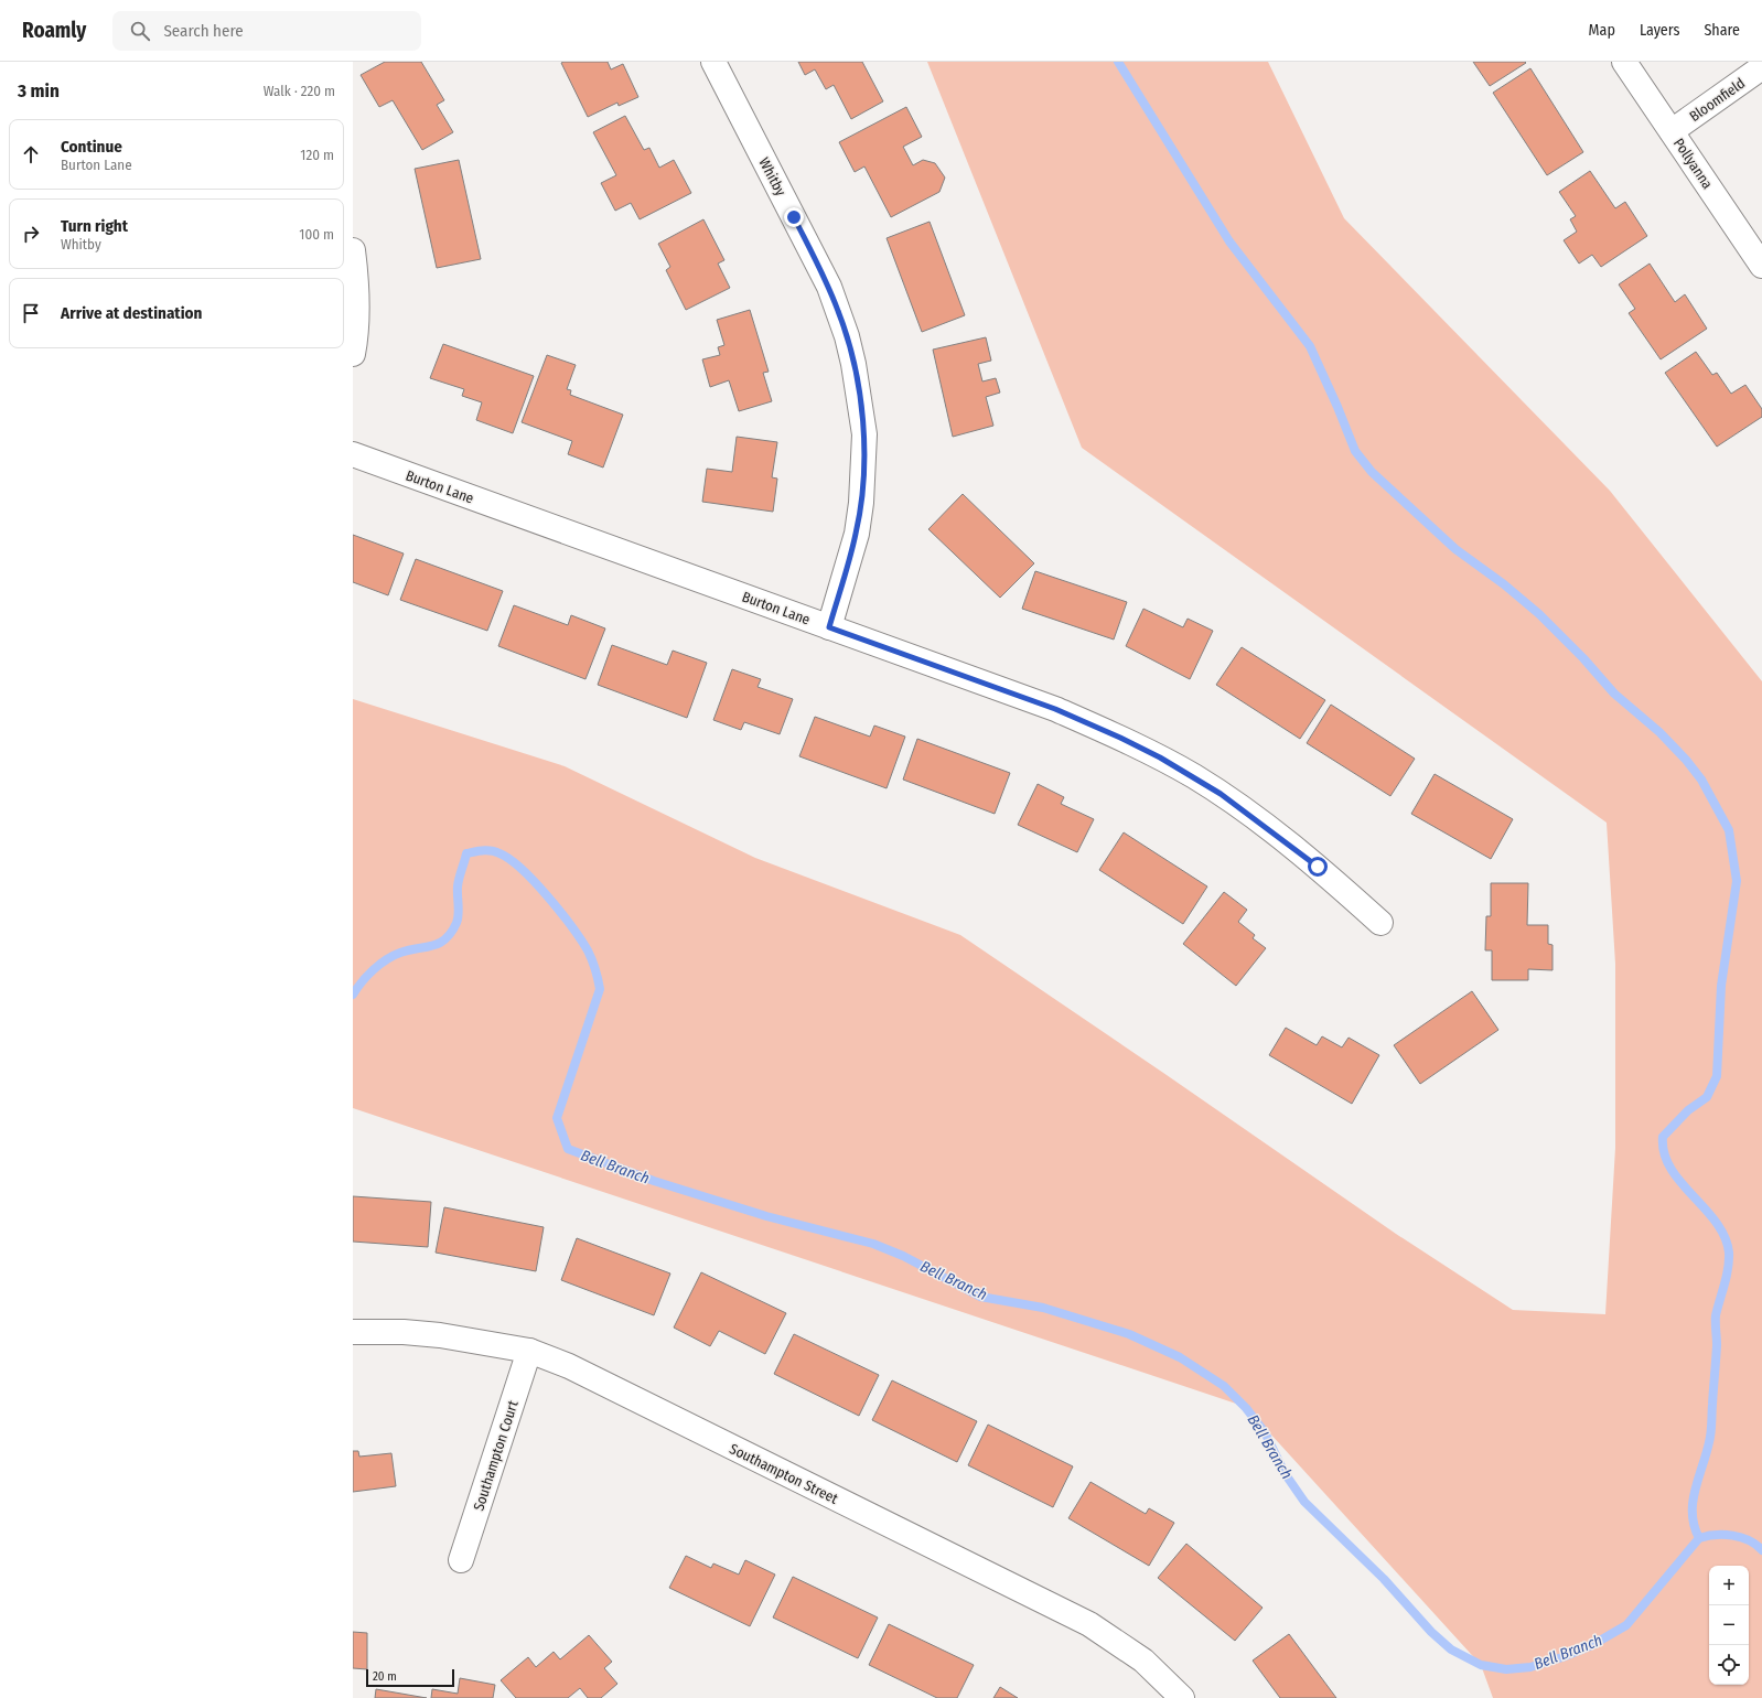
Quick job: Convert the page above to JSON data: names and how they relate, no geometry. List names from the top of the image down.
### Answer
{
  "streets": {
    "street": [
      "Bloomfield",
      "Pollyanna",
      "Whitby",
      "Burton Lane",
      "Southampton Court",
      "Southampton Street"
    ]
  },
  "crossings": [
    ["Bloomfield", "Pollyanna"],
    ["Whitby", "Burton Lane"],
    ["Southampton Court", "Southampton Street"]
  ],
  "water": ["Bell Branch"],
  "scale_bar": "20 m",
  "page": {
    "header": "Roamly",
    "search": "Search here",
    "nav": ["Map", "Layers", "Share"],
    "heading": ["3 min", "Walk · 220 m"],
    "list": [
      ["Continue", "Burton Lane", "120 m"],
      ["Turn right", "Whitby", "100 m"],
      "Arrive at destination"
    ],
    "map_buttons": ["+", "−"],
    "scale": "20 m"
  }
}
